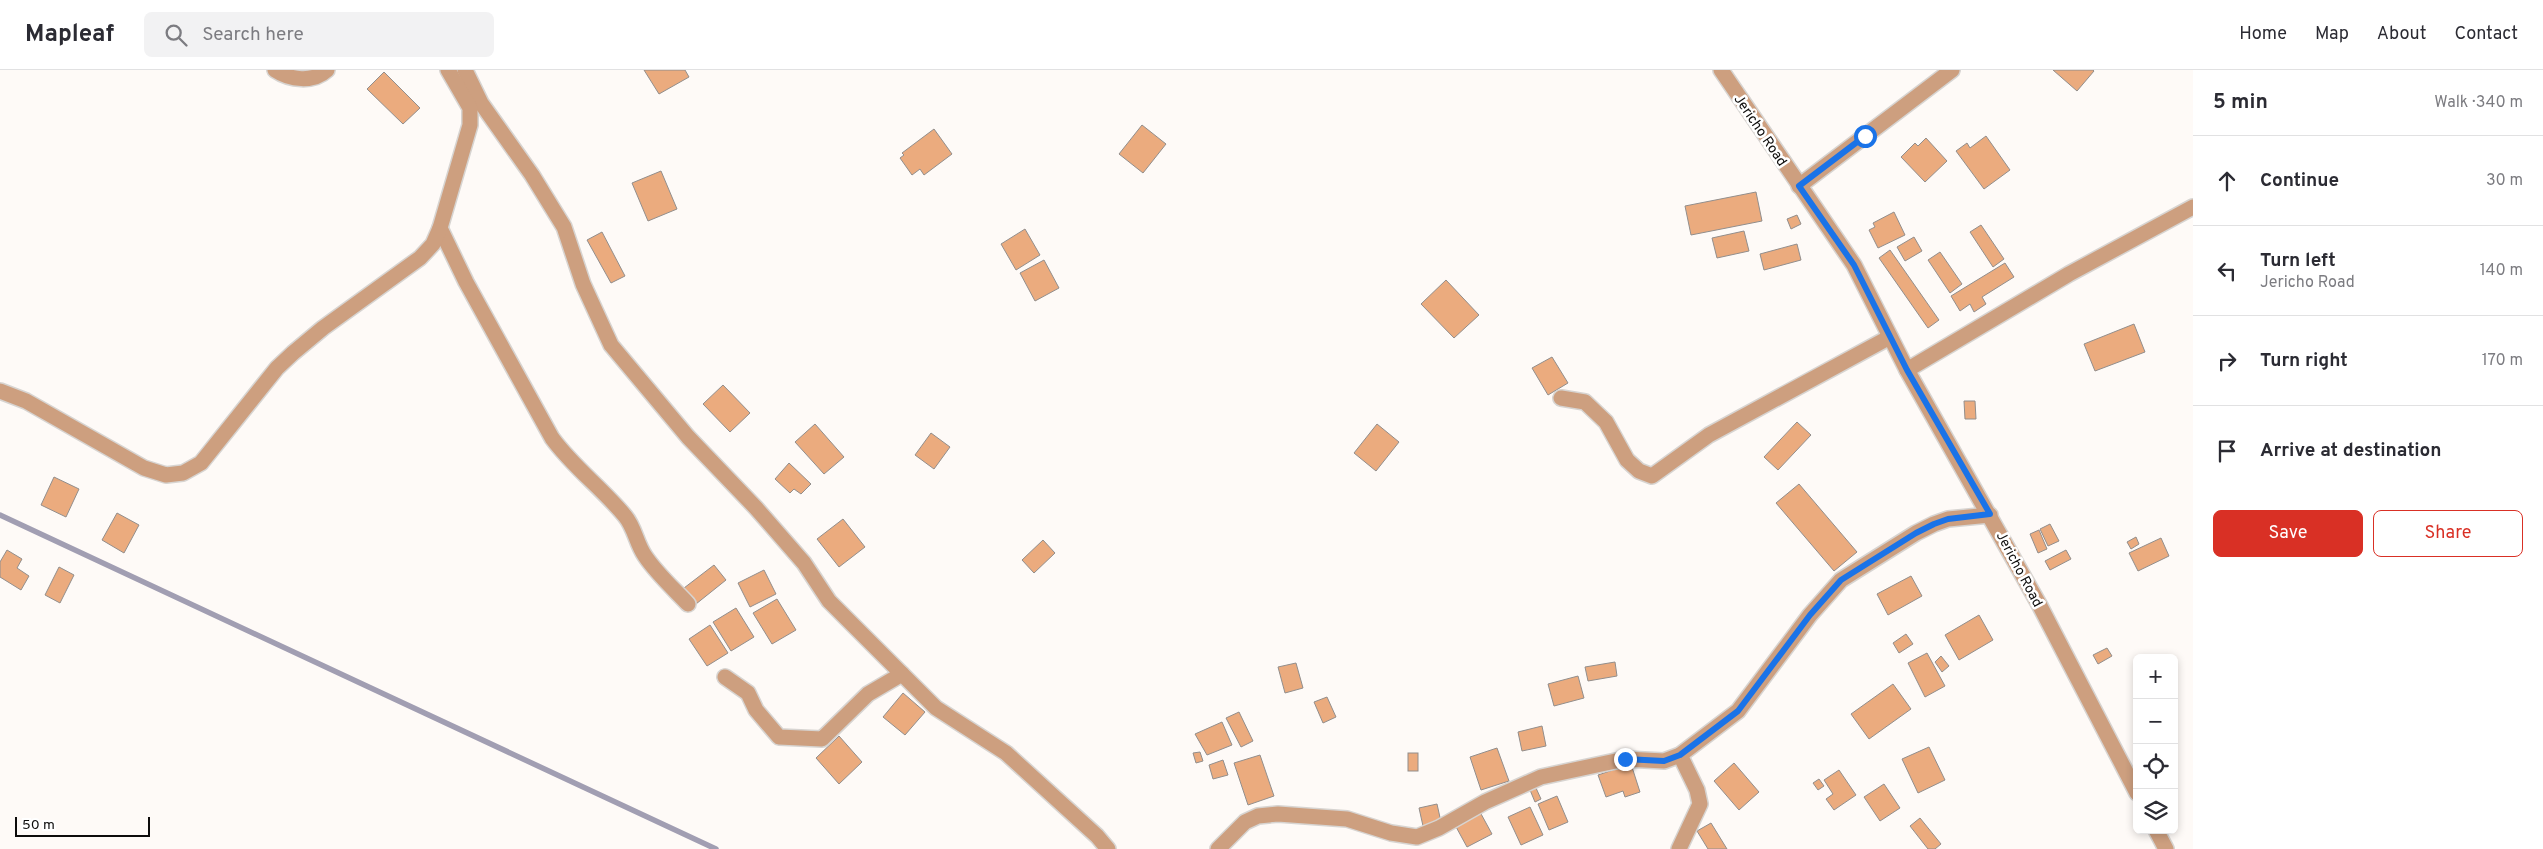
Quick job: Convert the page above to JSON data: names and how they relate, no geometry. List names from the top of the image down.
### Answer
{
  "streets": {
    "street": ["Jericho Road"]
  },
  "scale_bar": "50 m",
  "page": {
    "header": "Mapleaf",
    "search": "Search here",
    "nav": [
      "Home",
      "Map",
      "About",
      "Contact"
    ],
    "heading": ["5 min", "Walk · 340 m"],
    "list": [
      ["Continue", "30 m"],
      ["Turn left", "Jericho Road", "140 m"],
      ["Turn right", "170 m"],
      "Arrive at destination"
    ],
    "buttons": ["Save", "Share"],
    "map_buttons": ["+", "−"],
    "scale": "50 m"
  }
}
